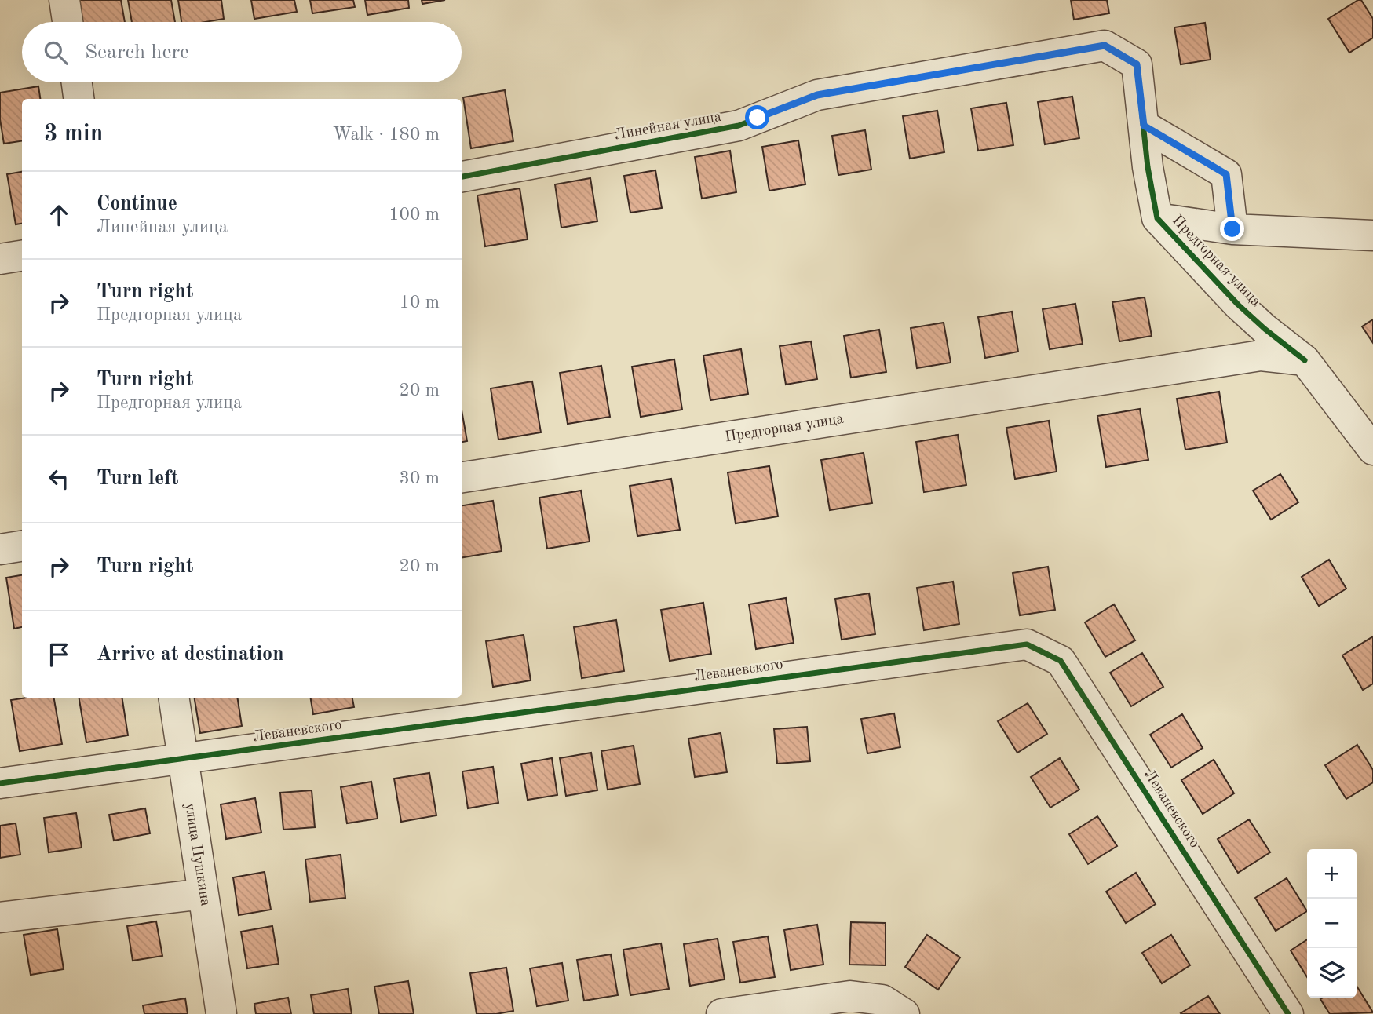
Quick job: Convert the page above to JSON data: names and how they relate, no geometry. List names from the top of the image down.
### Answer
{
  "streets": {
    "street": [
      "Линейная улица",
      "Предгорная улица",
      "Леваневского",
      "улица Пушкина"
    ]
  },
  "crossings": [
    ["Линейная улица", "Предгорная улица"],
    ["Леваневского", "улица Пушкина"]
  ],
  "page": {
    "search": "Search here",
    "heading": ["3 min", "Walk · 180 m"],
    "list": [
      ["Continue", "Линейная улица", "100 m"],
      ["Turn right", "Предгорная улица", "10 m"],
      ["Turn right", "Предгорная улица", "20 m"],
      ["Turn left", "30 m"],
      ["Turn right", "20 m"],
      "Arrive at destination"
    ],
    "map_buttons": ["+", "−"]
  }
}
